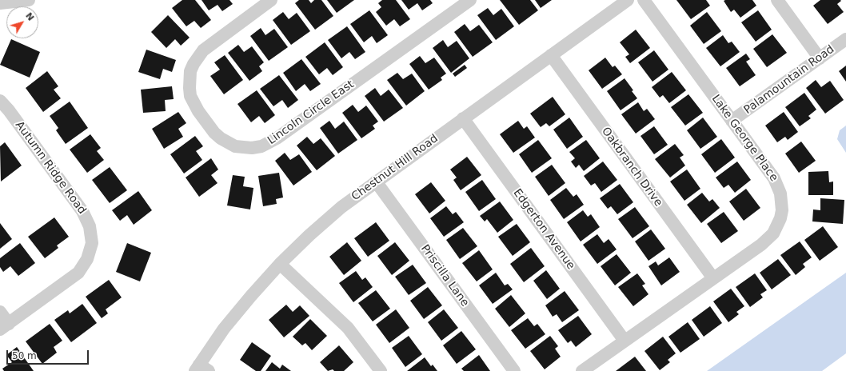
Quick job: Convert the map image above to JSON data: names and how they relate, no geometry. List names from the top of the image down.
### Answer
{
  "streets": {
    "street": [
      "Palamountain Road",
      "Lincoln Circle East",
      "Lake George Place",
      "Oakbranch Drive",
      "Autumn Ridge Road",
      "Chestnut Hill Road",
      "Edgerton Avenue",
      "Priscilla Lane"
    ]
  },
  "crossings": [
    ["Palamountain Road", "Lake George Place"],
    ["Lake George Place", "Oakbranch Drive"],
    ["Lake George Place", "Edgerton Avenue"],
    ["Oakbranch Drive", "Chestnut Hill Road"],
    ["Chestnut Hill Road", "Edgerton Avenue"],
    ["Chestnut Hill Road", "Priscilla Lane"]
  ],
  "scale_bar": "50 m",
  "north": "top right"
}
